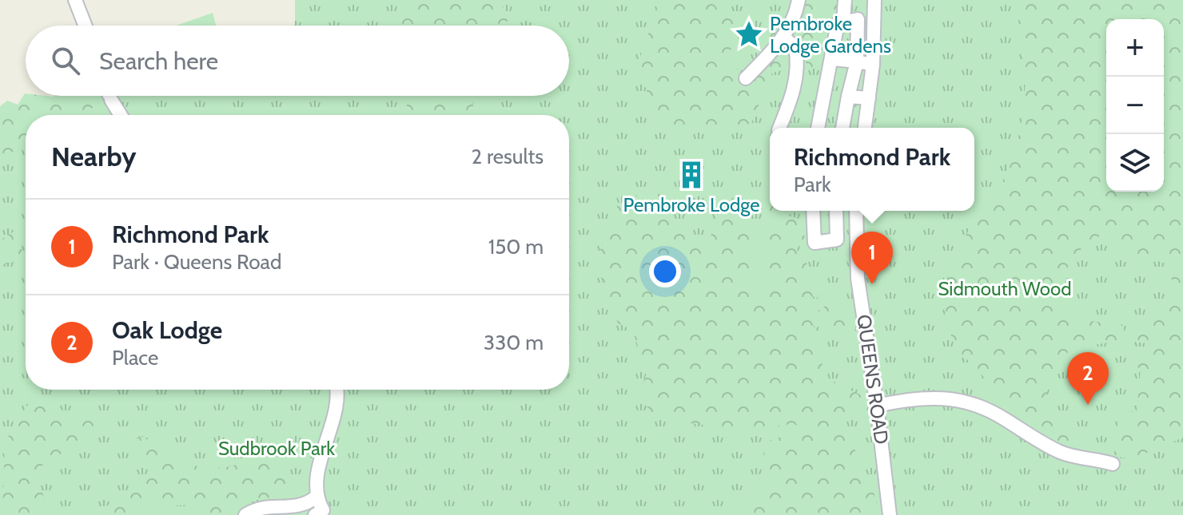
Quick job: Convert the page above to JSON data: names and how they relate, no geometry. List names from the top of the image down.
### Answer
{
  "streets": {
    "street": ["QUEENS ROAD"]
  },
  "parks": ["Sidmouth Wood", "Sudbrook Park"],
  "places": {
    "place": ["Pembroke Lodge Gardens"],
    "building": ["Pembroke Lodge"]
  },
  "page": {
    "map_buttons": ["+", "−"],
    "search": "Search here",
    "heading": ["Nearby", "2 results"],
    "popup": ["Richmond Park", "Park"],
    "list": [
      {
        "mark": "1",
        "name": "Richmond Park",
        "note": "Park · Queens Road",
        "value": "150 m"
      },
      {
        "mark": "2",
        "name": "Oak Lodge",
        "note": "Place",
        "value": "330 m"
      }
    ],
    "pins": ["1", "2"]
  }
}
